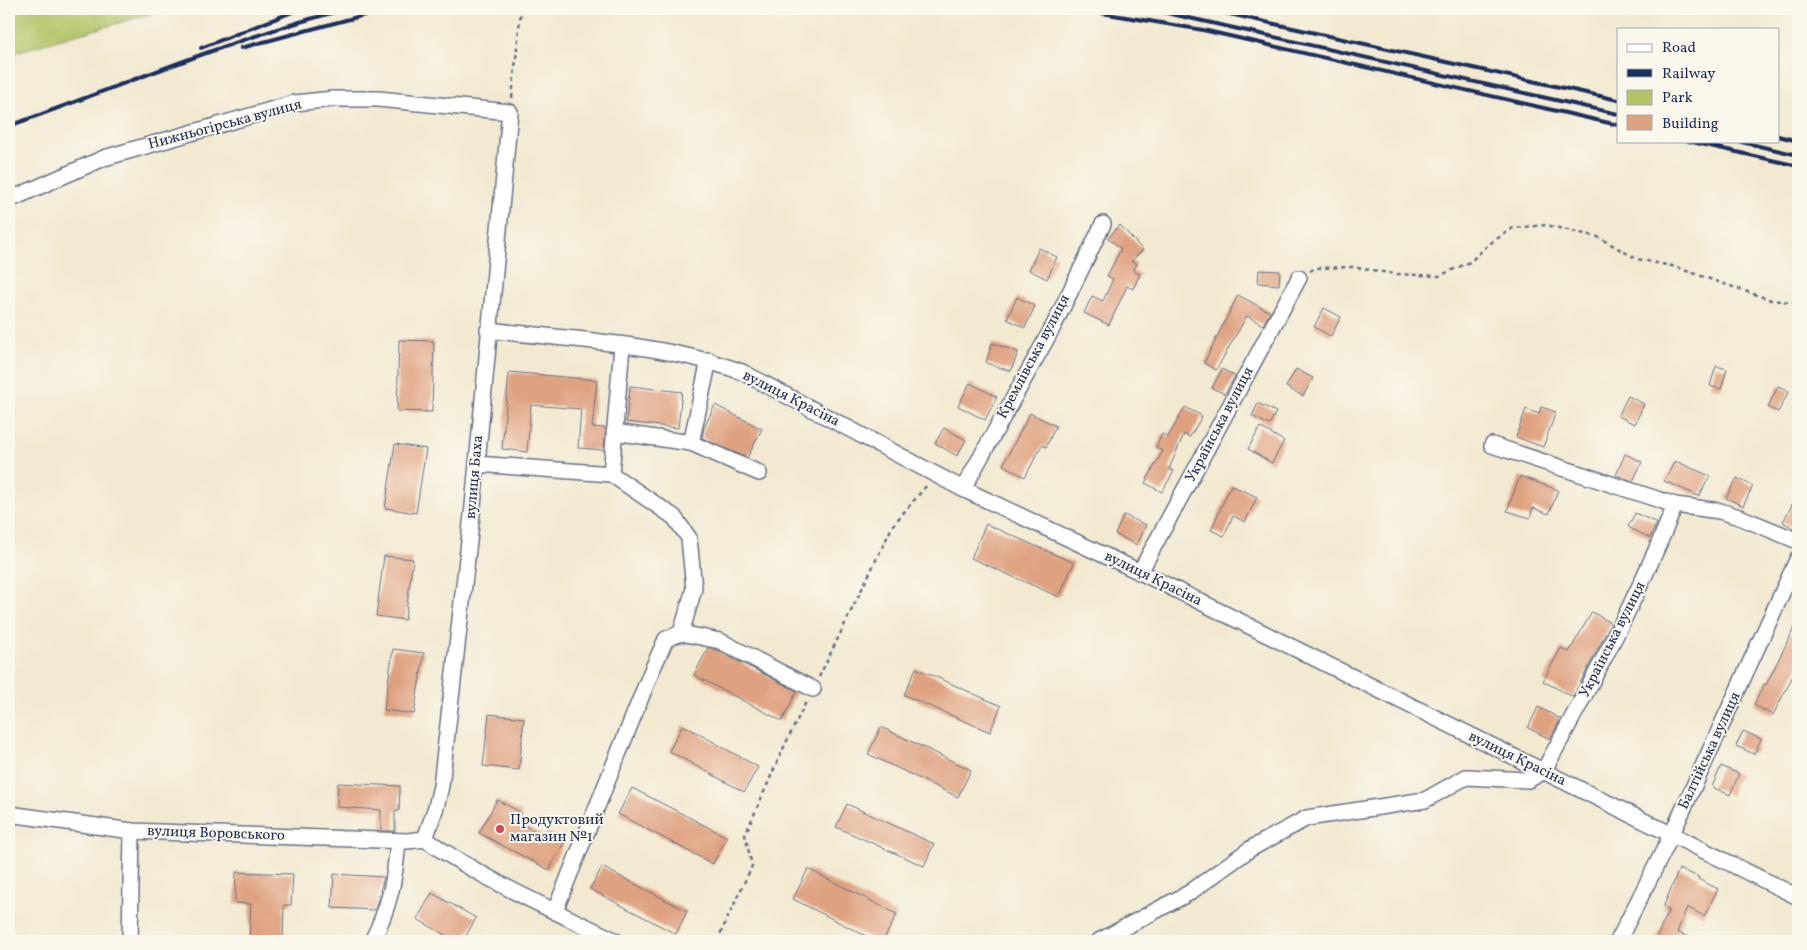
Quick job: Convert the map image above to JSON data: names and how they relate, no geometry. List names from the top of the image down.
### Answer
{
  "streets": {
    "street": [
      "Нижньогірська вулиця",
      "Кремлівська вулиця",
      "вулиця Красіна",
      "Українська вулиця",
      "вулиця Баха",
      "Балтійська вулиця",
      "вулиця Воровського"
    ]
  },
  "crossings": [
    ["Нижньогірська вулиця", "вулиця Баха"],
    ["Кремлівська вулиця", "вулиця Красіна"],
    ["вулиця Красіна", "Українська вулиця"],
    ["вулиця Красіна", "вулиця Баха"],
    ["вулиця Красіна", "Балтійська вулиця"],
    ["вулиця Баха", "вулиця Воровського"]
  ],
  "places": ["Продуктовий магазин №1"],
  "legend": [
    "Road",
    "Railway",
    "Park",
    "Building"
  ]
}
